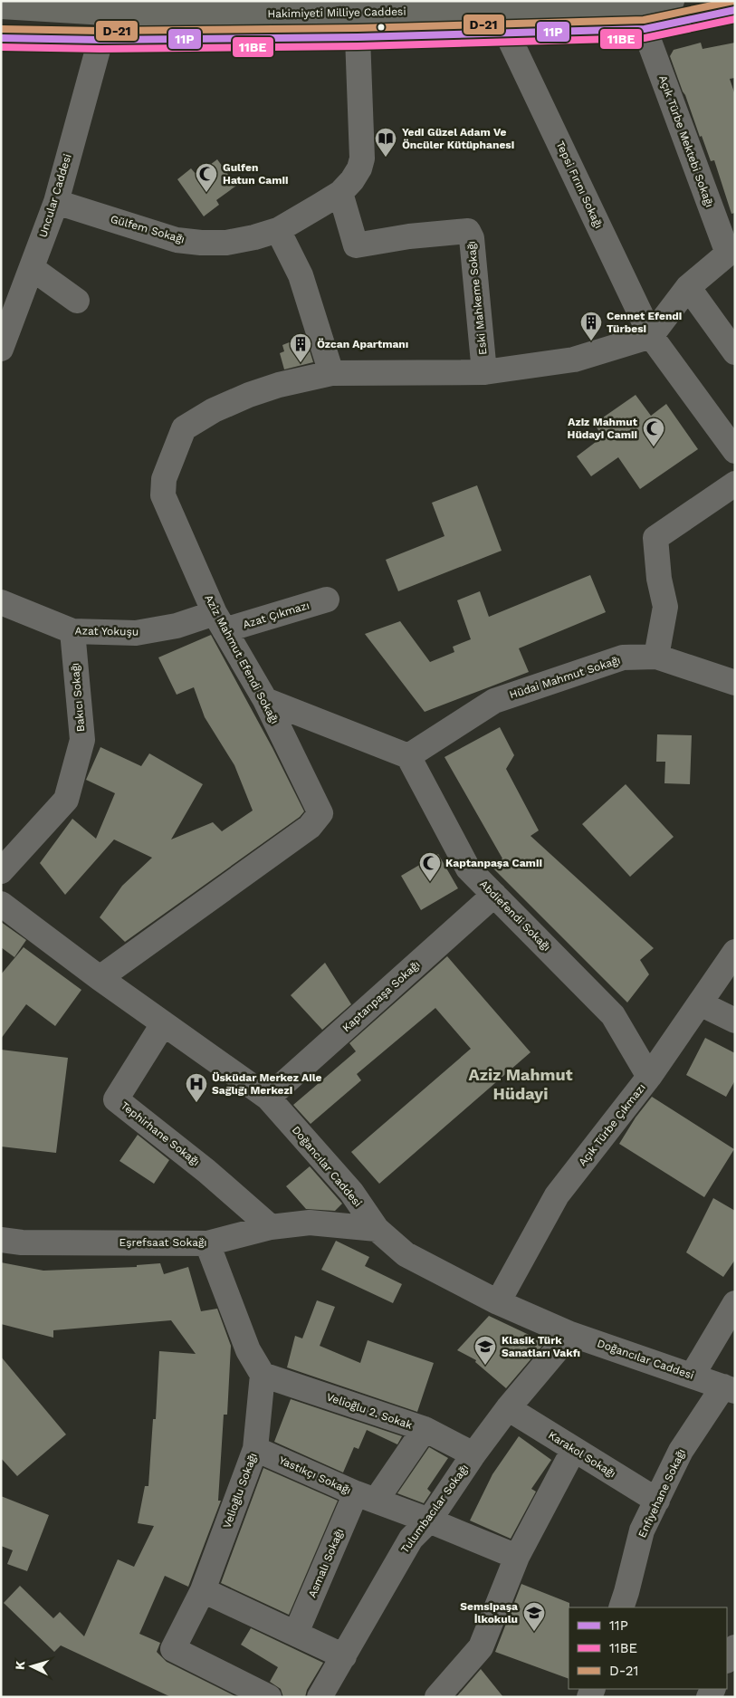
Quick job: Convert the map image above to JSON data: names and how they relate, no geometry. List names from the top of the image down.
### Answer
{
  "streets": {
    "main road": ["Hakimiyeti Milliye Caddesi"],
    "street": [
      "Açık Türbe Mektebi Sokağı",
      "Tepsi Fırını Sokağı",
      "Uncular Caddesi",
      "Gülfem Sokağı",
      "Eski Mahkeme Sokağı",
      "Azat Çıkmazı",
      "Azat Yokuşu",
      "Aziz Mahmut Efendi Sokağı",
      "Hüdai Mahmut Sokağı",
      "Bakıcı Sokağı",
      "Abdiefendi Sokağı",
      "Kaptanpaşa Sokağı",
      "Açık Türbe Çıkmazı",
      "Tephirhane Sokağı",
      "Doğancılar Caddesi",
      "Eşrefsaat Sokağı",
      "Velioğlu 2. Sokak",
      "Karakol Sokağı",
      "Yastıkçı Sokağı",
      "Velioğlu Sokağı",
      "Enfiyehane Sokağı",
      "Tulumbacılar Sokağı",
      "Asmalı Sokağı"
    ]
  },
  "crossings": [
    ["Tepsi Fırını Sokağı", "Aziz Mahmut Efendi Sokağı"],
    ["Uncular Caddesi", "Gülfem Sokağı"],
    ["Eski Mahkeme Sokağı", "Aziz Mahmut Efendi Sokağı"],
    ["Azat Çıkmazı", "Azat Yokuşu"],
    ["Azat Çıkmazı", "Aziz Mahmut Efendi Sokağı"],
    ["Azat Yokuşu", "Aziz Mahmut Efendi Sokağı"],
    ["Azat Yokuşu", "Bakıcı Sokağı"],
    ["Aziz Mahmut Efendi Sokağı", "Doğancılar Caddesi"],
    ["Hüdai Mahmut Sokağı", "Abdiefendi Sokağı"],
    ["Abdiefendi Sokağı", "Kaptanpaşa Sokağı"],
    ["Abdiefendi Sokağı", "Açık Türbe Çıkmazı"],
    ["Kaptanpaşa Sokağı", "Doğancılar Caddesi"],
    ["Açık Türbe Çıkmazı", "Doğancılar Caddesi"],
    ["Tephirhane Sokağı", "Doğancılar Caddesi"],
    ["Tephirhane Sokağı", "Eşrefsaat Sokağı"],
    ["Doğancılar Caddesi", "Eşrefsaat Sokağı"],
    ["Doğancılar Caddesi", "Enfiyehane Sokağı"],
    ["Doğancılar Caddesi", "Tulumbacılar Sokağı"],
    ["Velioğlu 2. Sokak", "Velioğlu Sokağı"],
    ["Velioğlu 2. Sokak", "Tulumbacılar Sokağı"],
    ["Karakol Sokağı", "Enfiyehane Sokağı"],
    ["Karakol Sokağı", "Tulumbacılar Sokağı"],
    ["Yastıkçı Sokağı", "Velioğlu Sokağı"],
    ["Yastıkçı Sokağı", "Tulumbacılar Sokağı"],
    ["Yastıkçı Sokağı", "Asmalı Sokağı"]
  ],
  "districts": ["Aziz Mahmut Hüdayi"],
  "places": {
    "library": ["Yedi Güzel Adam Ve Öncüler Kütüphanesi"],
    "mosque": ["Gulfen Hatun Camii", "Aziz Mahmut Hüdayi Camii", "Kaptanpaşa Camii"],
    "building": ["Cennet Efendi Türbesi", "Özcan Apartmanı"],
    "hospital": ["Üsküdar Merkez Aile Sağlığı Merkezi"],
    "school or university": ["Klasik Türk Sanatları Vakfı", "Semsipaşa İlkokulu"]
  },
  "lines": ["transit line D-21", "transit line 11P", "transit line 11BE"],
  "legend": ["11P", "11BE", "D-21"],
  "north": "left"
}
